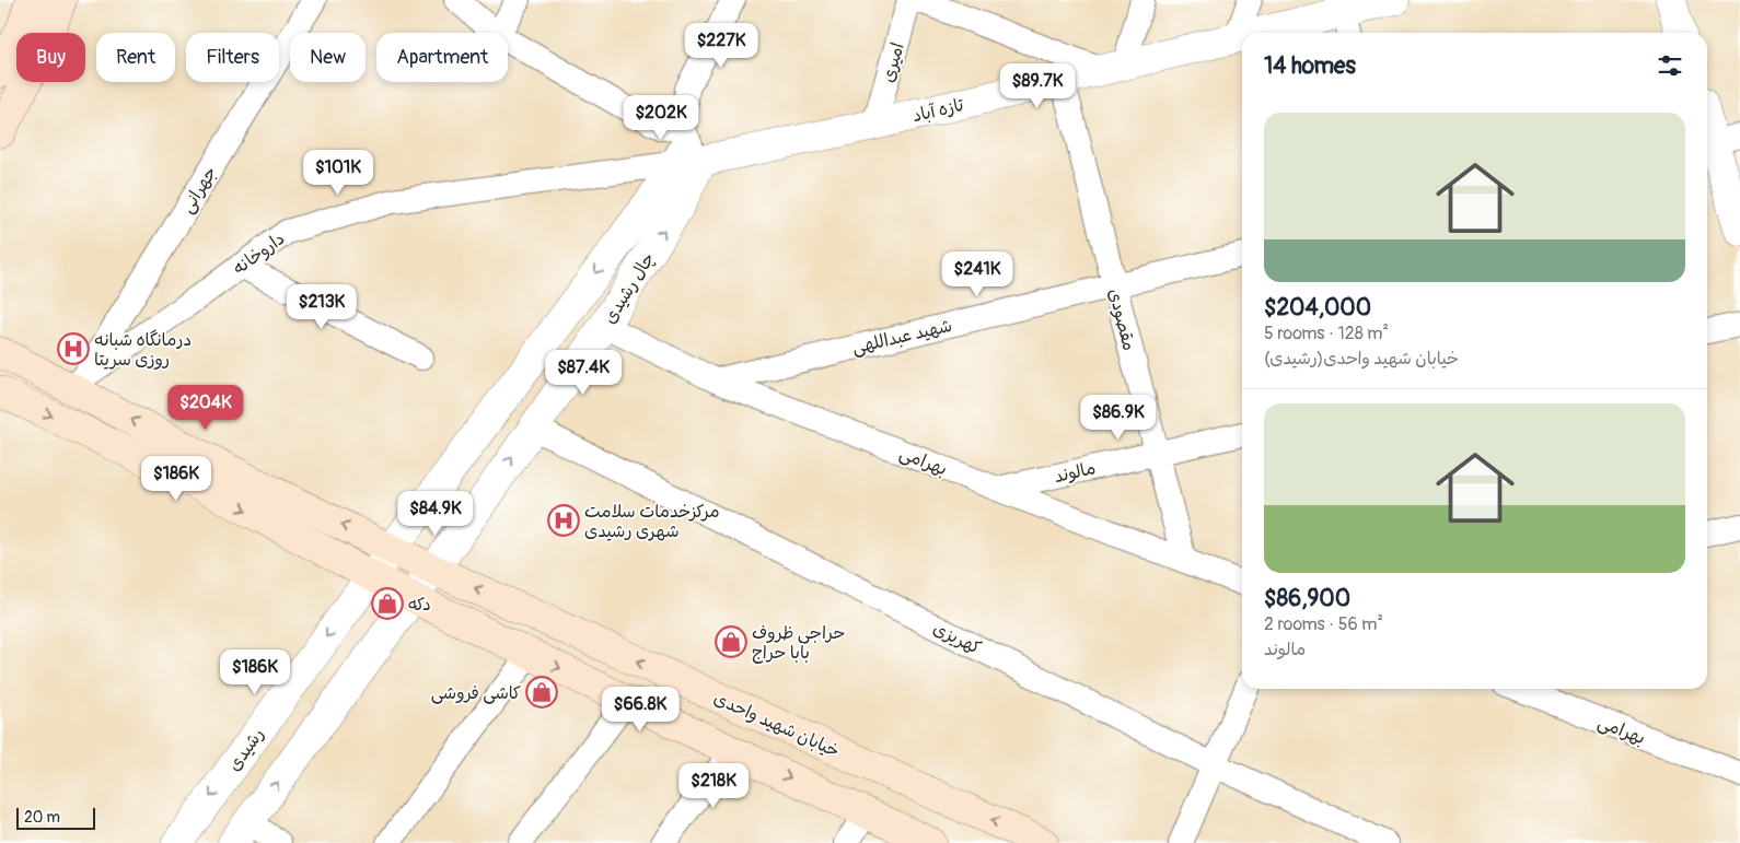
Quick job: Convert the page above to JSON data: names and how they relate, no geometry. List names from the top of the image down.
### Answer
{
  "streets": {
    "main road": ["خیابان شهید واحدی"],
    "street": [
      "امیری",
      "تازه آباد",
      "جهرانی",
      "داروخانه",
      "چال رشیدی",
      "مقصودی",
      "شهید عبداللهی",
      "بهرامی",
      "مالوند",
      "کهریزی",
      "رشیدی"
    ]
  },
  "crossings": [
    ["امیری", "تازه آباد"],
    ["تازه آباد", "داروخانه"],
    ["تازه آباد", "چال رشیدی"],
    ["تازه آباد", "مقصودی"],
    ["جهرانی", "داروخانه"],
    ["جهرانی", "خیابان شهید واحدی"],
    ["داروخانه", "چال رشیدی"],
    ["داروخانه", "خیابان شهید واحدی"],
    ["چال رشیدی", "بهرامی"],
    ["چال رشیدی", "کهریزی"],
    ["چال رشیدی", "خیابان شهید واحدی"],
    ["چال رشیدی", "رشیدی"],
    ["مقصودی", "شهید عبداللهی"],
    ["مقصودی", "بهرامی"],
    ["مقصودی", "مالوند"],
    ["شهید عبداللهی", "بهرامی"],
    ["بهرامی", "مالوند"]
  ],
  "places": {
    "hospital": ["درمانگاه شبانه روزی سریتا", "مرکزخدمات سلامت شهری رشیدی"],
    "shop": ["دکه", "حراجی ظروف بابا حراج", "کاشی فروشی"]
  },
  "scale_bar": "20 m",
  "page": {
    "price": [
      "$227K",
      "$89.7K",
      "$202K",
      "$101K",
      "$241K",
      "$213K",
      "$87.4K",
      "$204K",
      "$86.9K",
      "$186K",
      "$84.9K",
      "$186K",
      "$66.8K",
      "$218K"
    ],
    "chip": [
      "Buy",
      "Rent",
      "Filters",
      "New",
      "Apartment"
    ],
    "heading": "14 homes",
    "list": [
      {
        "name": "$204,000",
        "note": "5 rooms · 128 m² · خیابان شهید واحدی(رشیدی)"
      },
      {
        "name": "$86,900",
        "note": "2 rooms · 56 m² · مالوند"
      }
    ],
    "scale": "20 m"
  }
}
